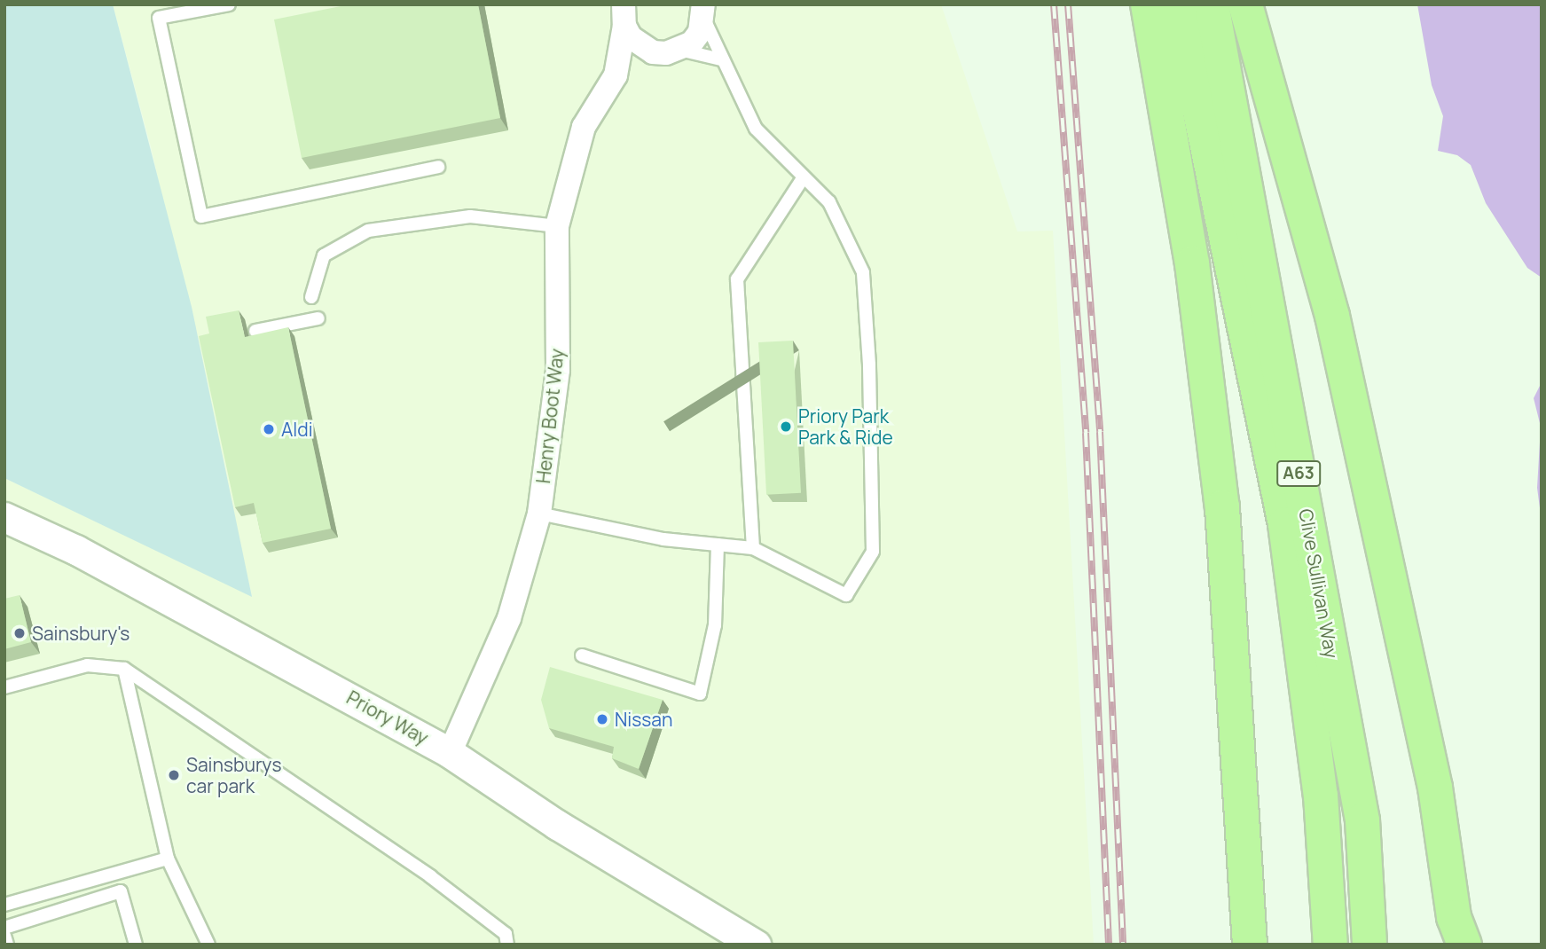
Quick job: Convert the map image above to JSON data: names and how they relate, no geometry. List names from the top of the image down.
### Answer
{
  "streets": {
    "highway": ["A63", "Clive Sullivan Way"],
    "street": ["Henry Boot Way", "Priory Way"]
  },
  "crossings": [
    ["Henry Boot Way", "Priory Way"]
  ],
  "places": [
    "Priory Park Park & Ride",
    "Aldi",
    "Sainsbury's",
    "Nissan",
    "Sainsburys car park"
  ]
}
